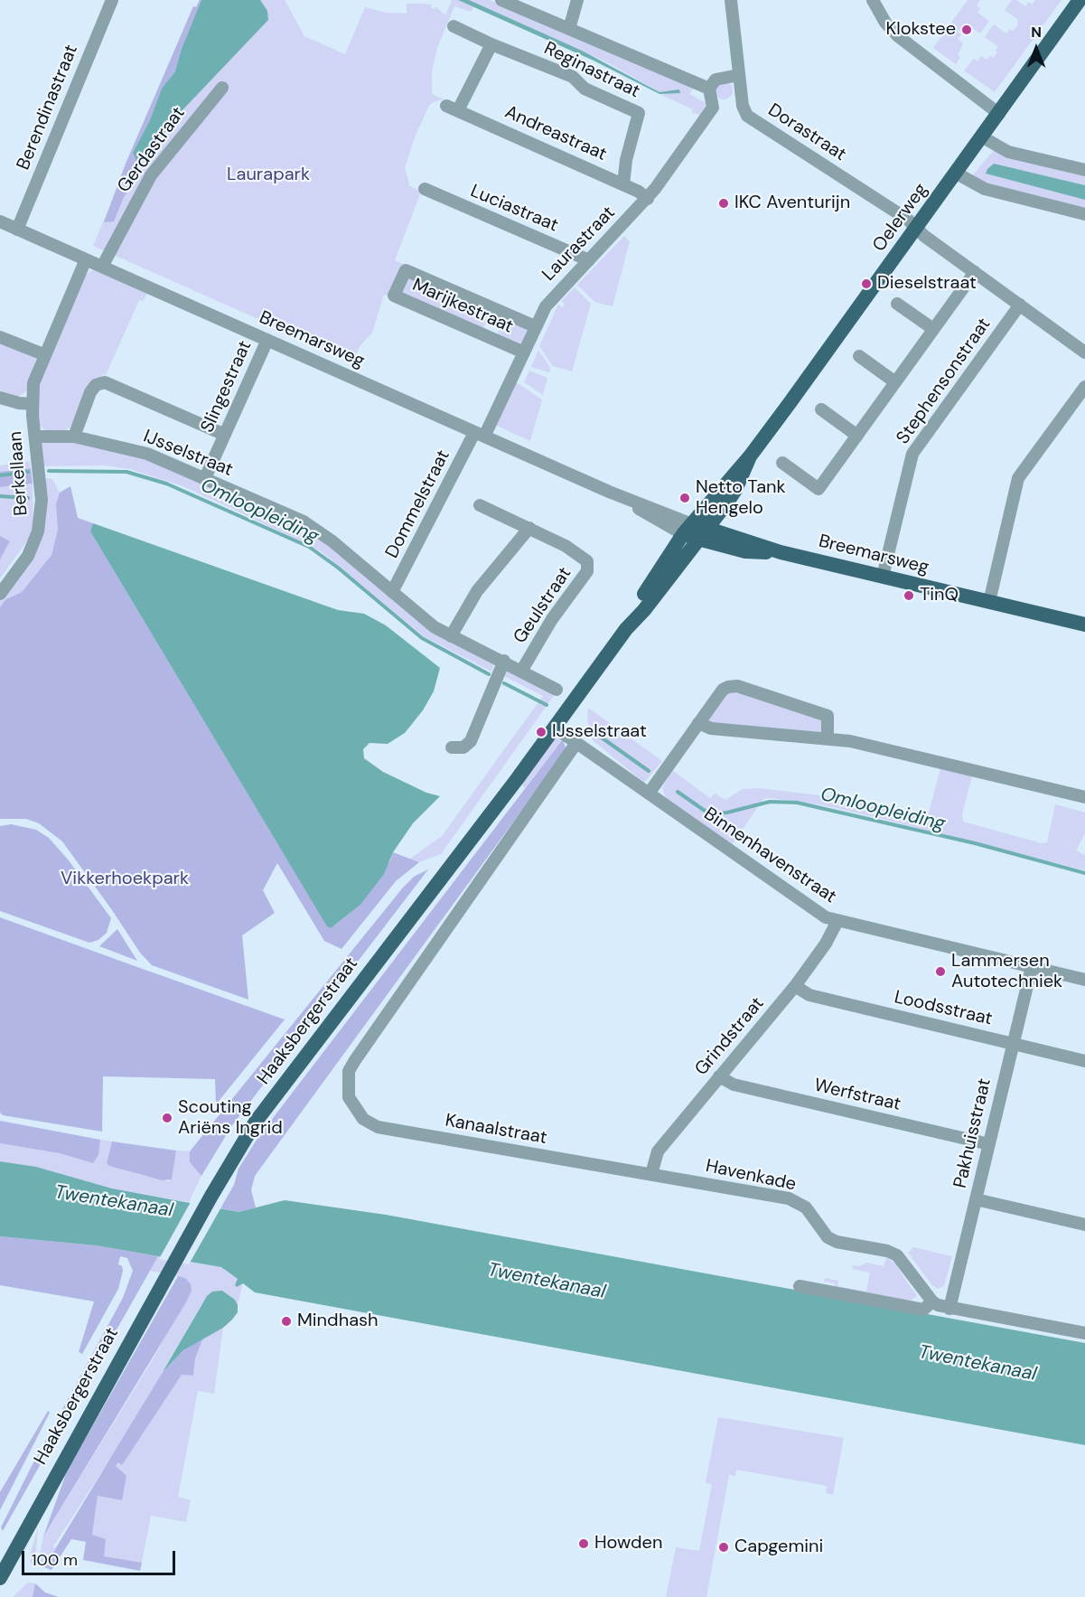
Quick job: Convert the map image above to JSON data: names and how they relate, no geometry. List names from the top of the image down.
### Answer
{
  "streets": {
    "main road": ["Oelerweg", "Breemarsweg", "Haaksbergerstraat"],
    "street": [
      "Reginastraat",
      "Berendinastraat",
      "Dorastraat",
      "Andreastraat",
      "Gerdastraat",
      "Luciastraat",
      "Laurastraat",
      "Marijkestraat",
      "Stephensonstraat",
      "Slingestraat",
      "IJsselstraat",
      "Berkellaan",
      "Dommelstraat",
      "Geulstraat",
      "Binnenhavenstraat",
      "Loodsstraat",
      "Grindstraat",
      "Werfstraat",
      "Kanaalstraat",
      "Pakhuisstraat",
      "Havenkade"
    ]
  },
  "crossings": [
    ["Reginastraat", "Andreastraat"],
    ["Berendinastraat", "Breemarsweg"],
    ["Dorastraat", "Oelerweg"],
    ["Andreastraat", "Laurastraat"],
    ["Gerdastraat", "Breemarsweg"],
    ["Luciastraat", "Laurastraat"],
    ["Oelerweg", "Breemarsweg"],
    ["Oelerweg", "Haaksbergerstraat"],
    ["Laurastraat", "Marijkestraat"],
    ["Laurastraat", "Breemarsweg"],
    ["Laurastraat", "Dommelstraat"],
    ["Breemarsweg", "Stephensonstraat"],
    ["Breemarsweg", "Slingestraat"],
    ["Breemarsweg", "Berkellaan"],
    ["Breemarsweg", "Dommelstraat"],
    ["Breemarsweg", "Haaksbergerstraat"],
    ["Slingestraat", "IJsselstraat"],
    ["IJsselstraat", "Berkellaan"],
    ["IJsselstraat", "Dommelstraat"],
    ["IJsselstraat", "Geulstraat"],
    ["Binnenhavenstraat", "Haaksbergerstraat"],
    ["Binnenhavenstraat", "Grindstraat"],
    ["Binnenhavenstraat", "Kanaalstraat"],
    ["Binnenhavenstraat", "Pakhuisstraat"],
    ["Loodsstraat", "Grindstraat"],
    ["Loodsstraat", "Pakhuisstraat"],
    ["Grindstraat", "Werfstraat"],
    ["Grindstraat", "Kanaalstraat"],
    ["Grindstraat", "Havenkade"],
    ["Werfstraat", "Pakhuisstraat"],
    ["Kanaalstraat", "Havenkade"],
    ["Pakhuisstraat", "Havenkade"]
  ],
  "water": ["Omloopleiding", "Twentekanaal"],
  "parks": ["Laurapark", "Vikkerhoekpark"],
  "places": [
    "Klokstee",
    "IKC Aventurijn",
    "Dieselstraat",
    "Netto Tank Hengelo",
    "TinQ",
    "IJsselstraat",
    "Lammersen Autotechniek",
    "Scouting Ariëns Ingrid",
    "Mindhash",
    "Howden",
    "Capgemini"
  ],
  "scale_bar": "100 m",
  "north": "top"
}
